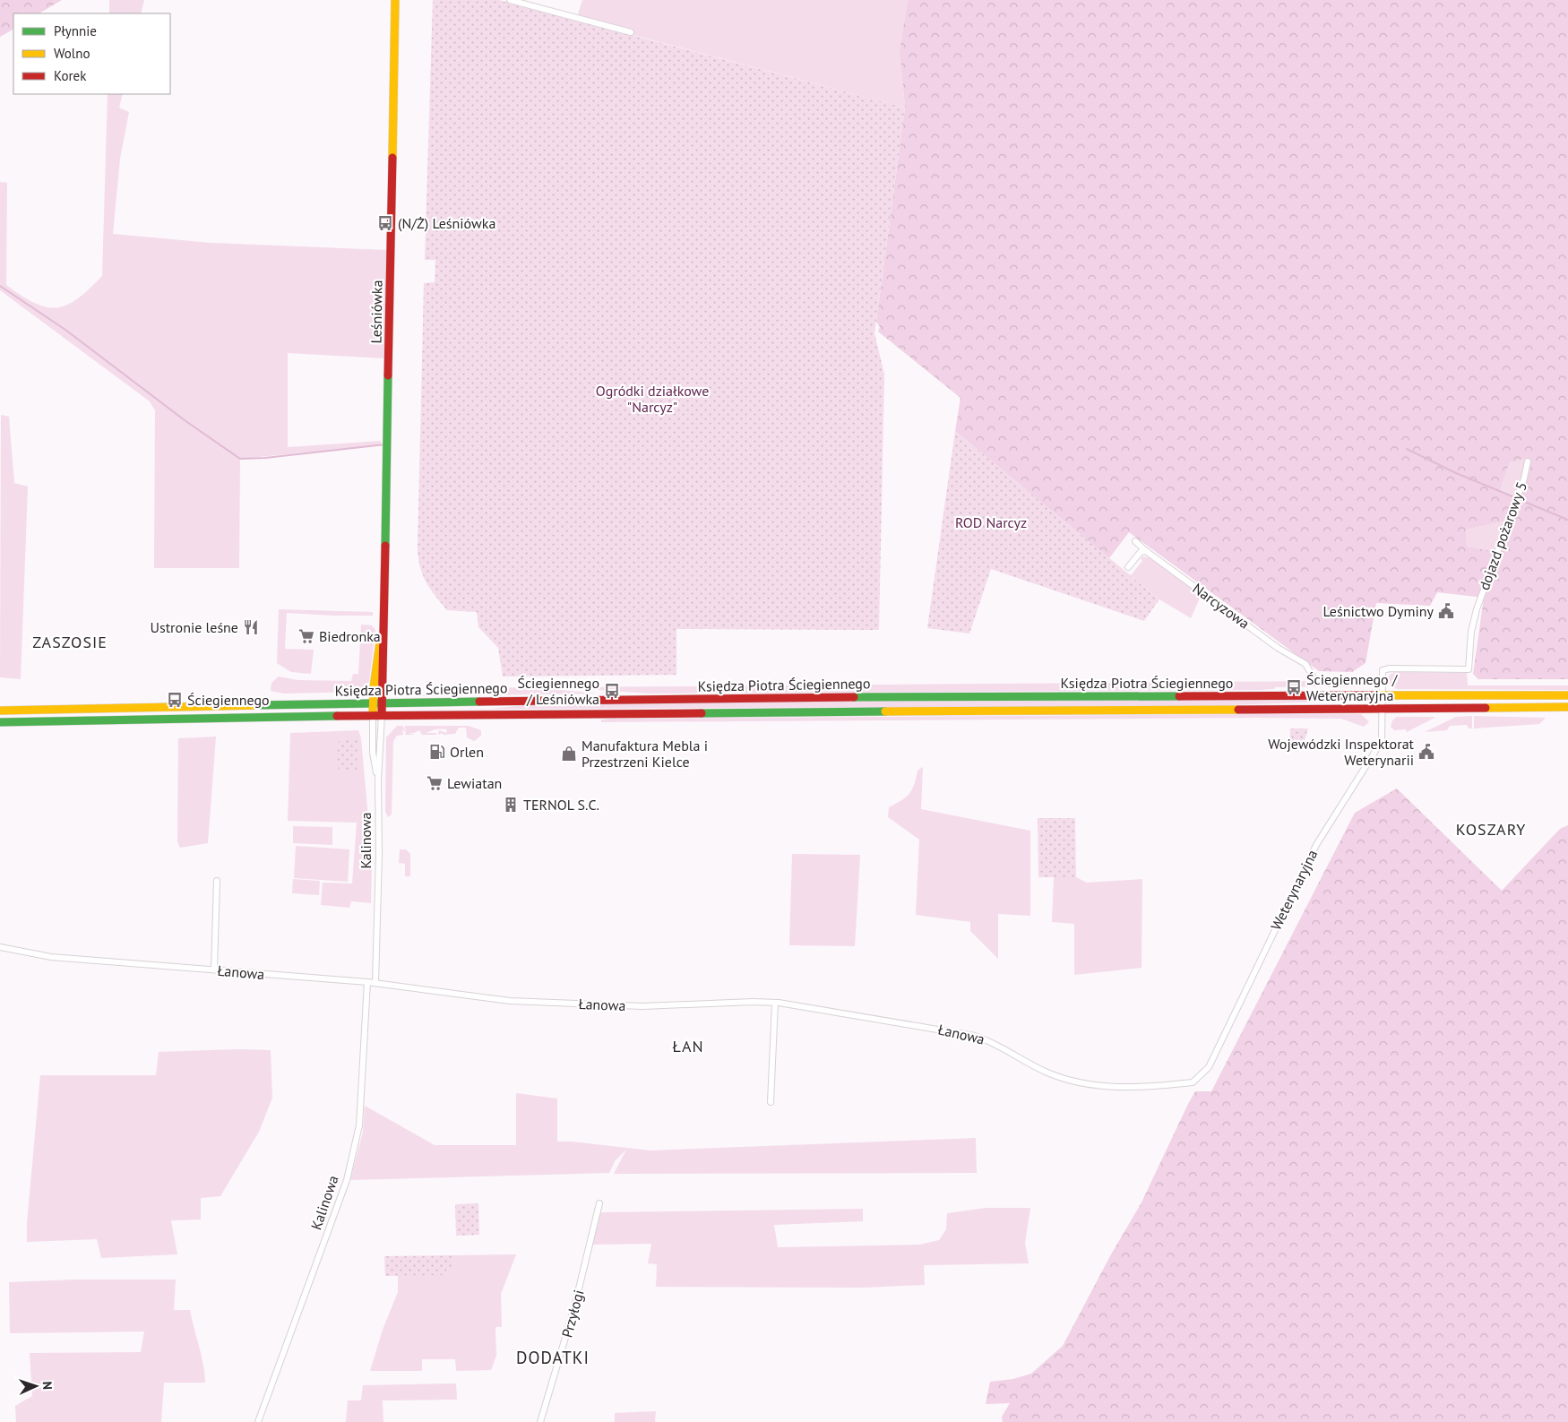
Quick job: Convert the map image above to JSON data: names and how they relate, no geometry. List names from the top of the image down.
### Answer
{
  "streets": {
    "main road": ["Leśniówka", "Księdza Piotra Ściegiennego", "Kalinowa"],
    "street": [
      "dojazd pożarowy 5",
      "Narcyzowa",
      "Weterynaryjna",
      "Łanowa",
      "Przyłogi"
    ]
  },
  "crossings": [
    ["Leśniówka", "Księdza Piotra Ściegiennego"],
    ["Leśniówka", "Kalinowa"],
    ["dojazd pożarowy 5", "Księdza Piotra Ściegiennego"],
    ["dojazd pożarowy 5", "Weterynaryjna"],
    ["Księdza Piotra Ściegiennego", "Kalinowa"],
    ["Księdza Piotra Ściegiennego", "Weterynaryjna"],
    ["Kalinowa", "Łanowa"],
    ["Weterynaryjna", "Łanowa"]
  ],
  "districts": [
    "ZASZOSIE",
    "KOSZARY",
    "ŁAN",
    "DODATKI"
  ],
  "parks": ["Ogródki działkowe \"Narcyz\"", "ROD Narcyz"],
  "places": {
    "bus stop": [
      "(N/Ż) Leśniówka",
      "Ściegiennego / Weterynaryjna",
      "Ściegiennego / Leśniówka",
      "Ściegiennego"
    ],
    "public building": ["Leśnictwo Dyminy", "Wojewódzki Inspektorat Weterynarii"],
    "restaurant": ["Ustronie leśne"],
    "supermarket": ["Biedronka", "Lewiatan"],
    "fuel station": ["Orlen"],
    "shop": ["Manufaktura Mebla i Przestrzeni Kielce"],
    "building": ["TERNOL S.C."]
  },
  "legend": ["Płynnie", "Wolno", "Korek"],
  "north": "right"
}
